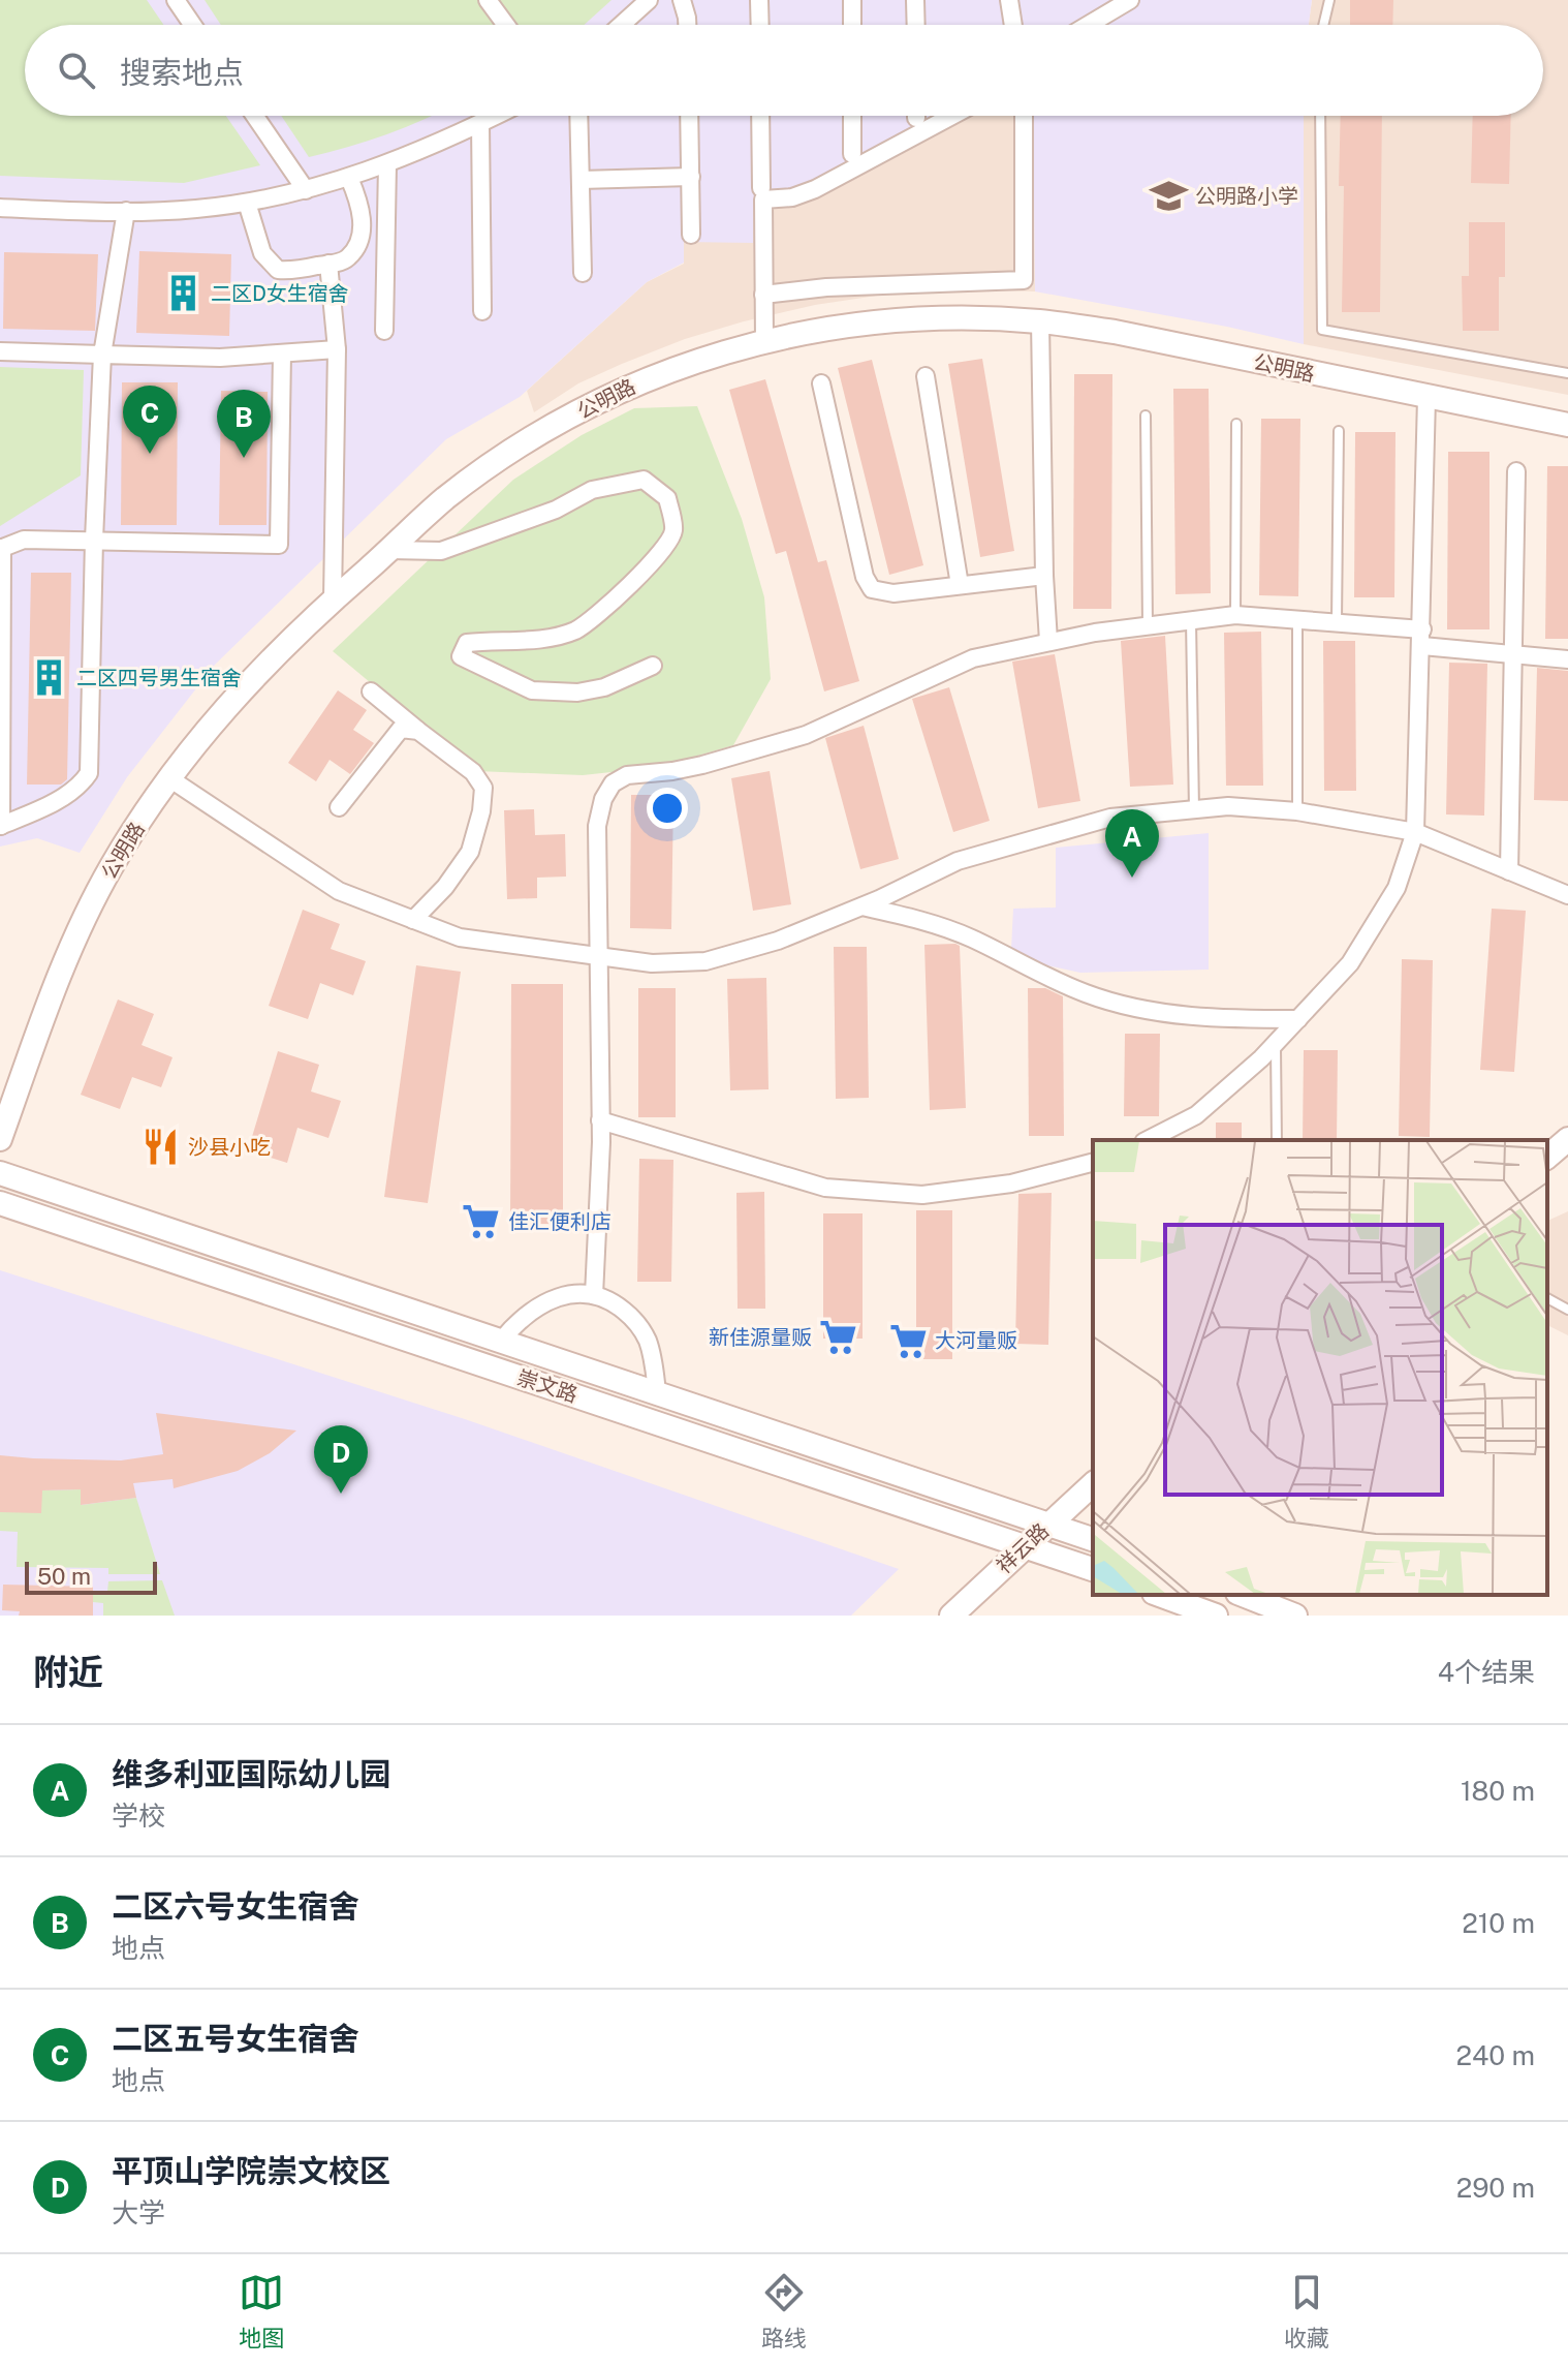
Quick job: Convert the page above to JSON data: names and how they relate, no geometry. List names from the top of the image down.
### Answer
{
  "streets": {
    "main road": ["公明路", "崇文路", "祥云路"]
  },
  "crossings": [
    ["崇文路", "祥云路"]
  ],
  "places": {
    "school or university": ["公明路小学"],
    "building": ["二区D女生宿舍", "二区四号男生宿舍"],
    "restaurant": ["沙县小吃"],
    "supermarket": ["佳汇便利店", "新佳源量贩", "大河量贩"]
  },
  "scale_bar": "50 m",
  "page": {
    "search": "搜索地点",
    "pins": [
      "C",
      "B",
      "A",
      "D"
    ],
    "scale": "50 m",
    "heading": ["附近", "4个结果"],
    "list": [
      {
        "mark": "A",
        "name": "维多利亚国际幼儿园",
        "note": "学校",
        "value": "180 m"
      },
      {
        "mark": "B",
        "name": "二区六号女生宿舍",
        "note": "地点",
        "value": "210 m"
      },
      {
        "mark": "C",
        "name": "二区五号女生宿舍",
        "note": "地点",
        "value": "240 m"
      },
      {
        "mark": "D",
        "name": "平顶山学院崇文校区",
        "note": "大学",
        "value": "290 m"
      }
    ],
    "nav": ["地图", "路线", "收藏"]
  }
}
